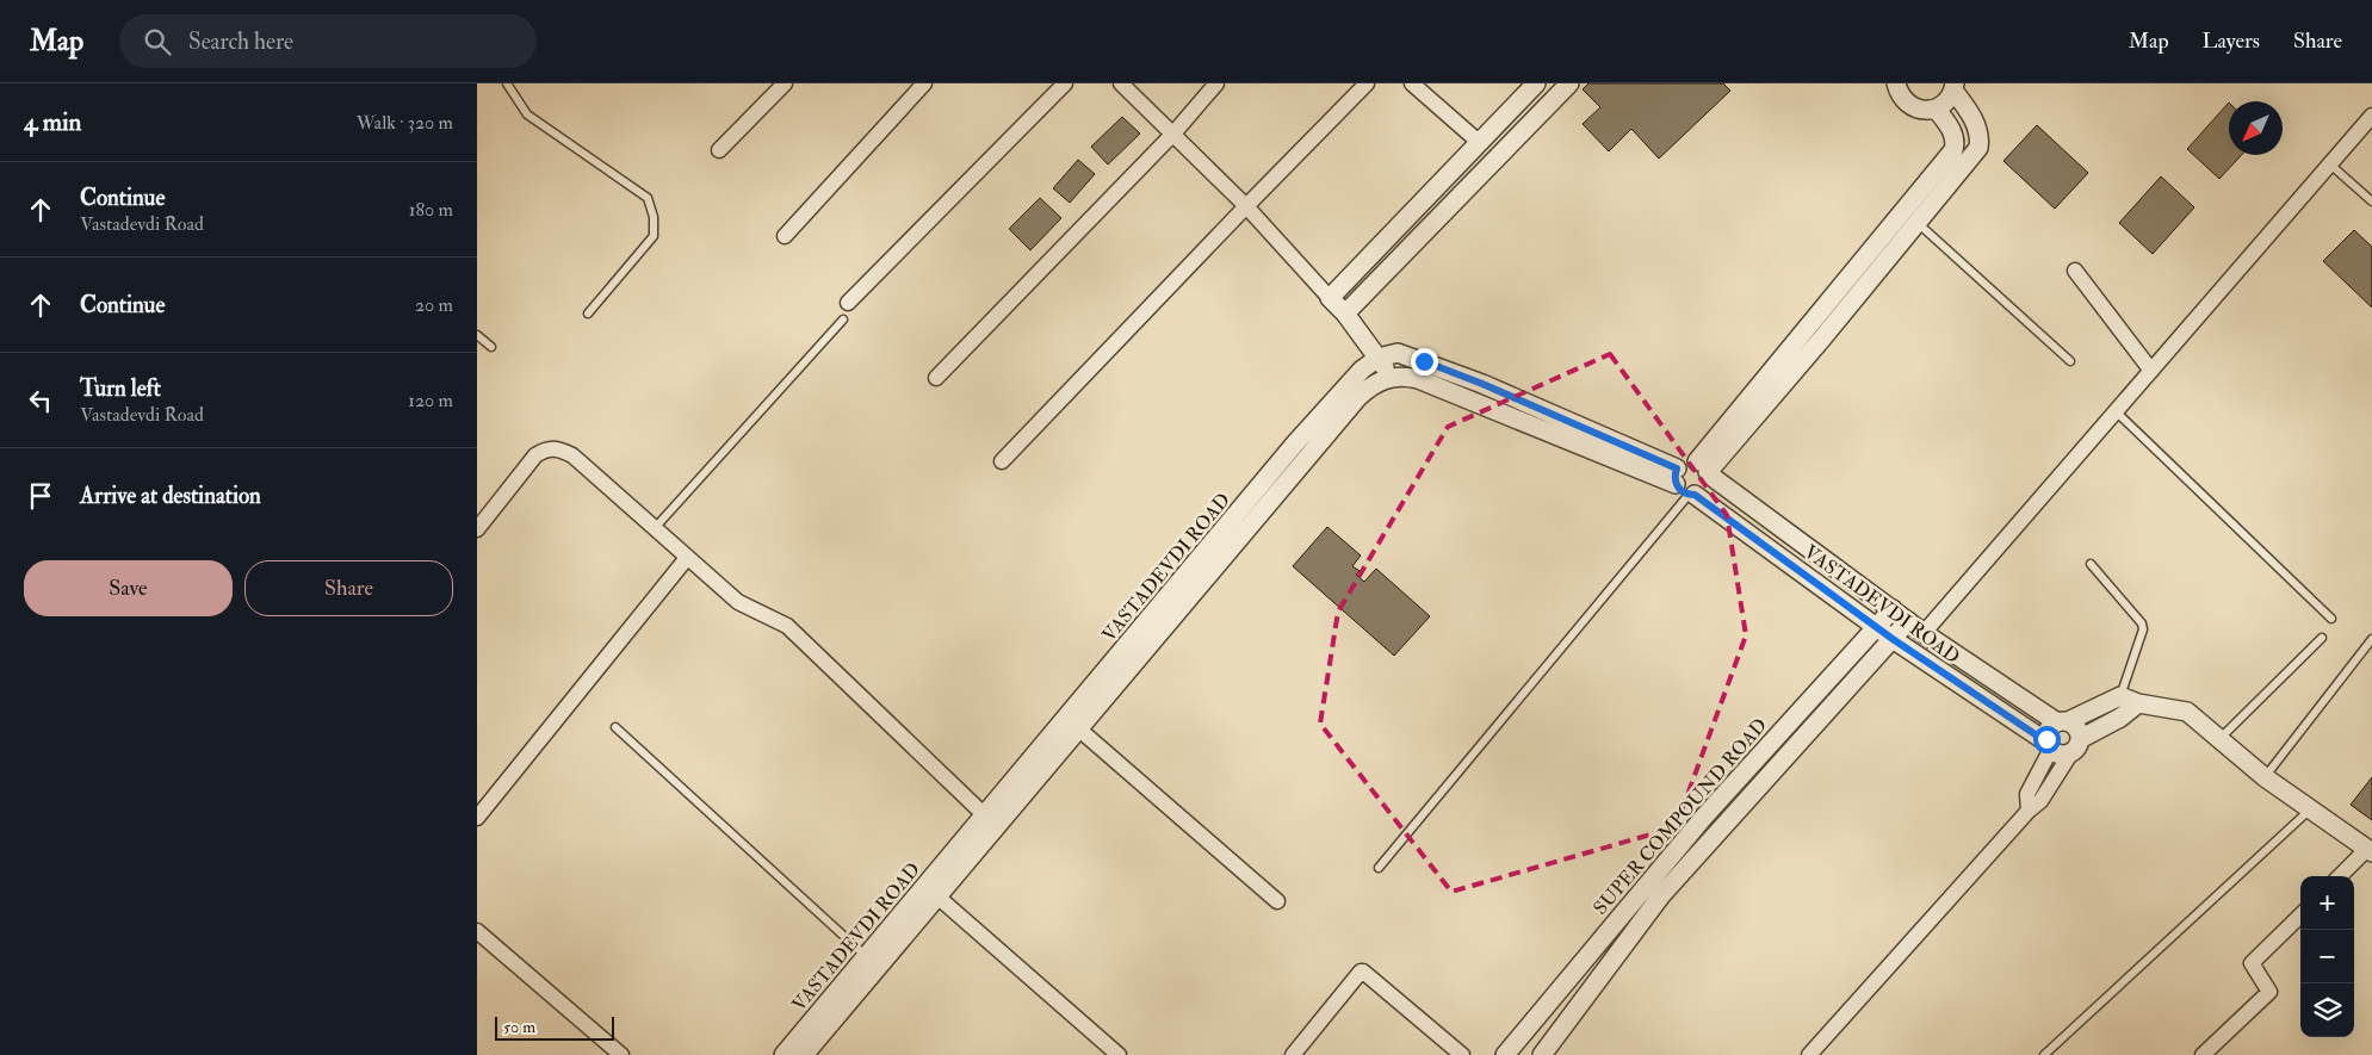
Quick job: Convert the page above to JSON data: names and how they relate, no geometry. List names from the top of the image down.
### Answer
{
  "streets": {
    "street": ["VASTADEVDI ROAD", "SUPER COMPOUND ROAD"]
  },
  "crossings": [
    ["VASTADEVDI ROAD", "SUPER COMPOUND ROAD"]
  ],
  "scale_bar": "50 m",
  "north": "bottom left",
  "page": {
    "header": "Map",
    "search": "Search here",
    "nav": ["Map", "Layers", "Share"],
    "heading": ["4 min", "Walk · 320 m"],
    "list": [
      ["Continue", "Vastadevdi Road", "180 m"],
      ["Continue", "20 m"],
      ["Turn left", "Vastadevdi Road", "120 m"],
      "Arrive at destination"
    ],
    "buttons": ["Save", "Share"],
    "map_buttons": ["+", "−"],
    "scale": "50 m"
  }
}
